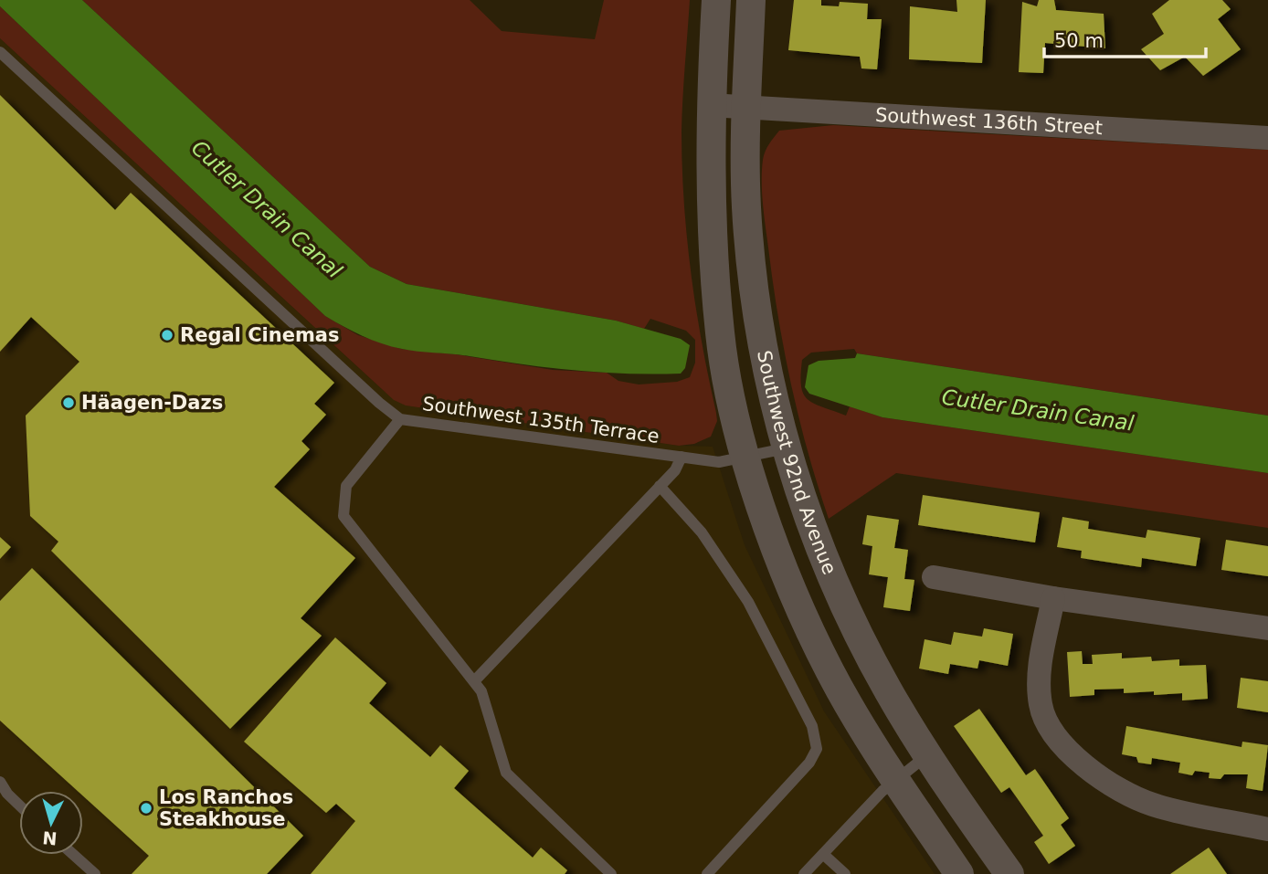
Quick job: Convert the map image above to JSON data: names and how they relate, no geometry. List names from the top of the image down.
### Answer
{
  "streets": {
    "street": ["Southwest 136th Street", "Southwest 92nd Avenue"],
    "lane": ["Southwest 135th Terrace"]
  },
  "crossings": [
    ["Southwest 136th Street", "Southwest 92nd Avenue"],
    ["Southwest 135th Terrace", "Southwest 92nd Avenue"]
  ],
  "water": ["Cutler Drain Canal"],
  "places": ["Regal Cinemas", "Häagen-Dazs", "Los Ranchos Steakhouse"],
  "scale_bar": "50 m",
  "north": "bottom"
}
